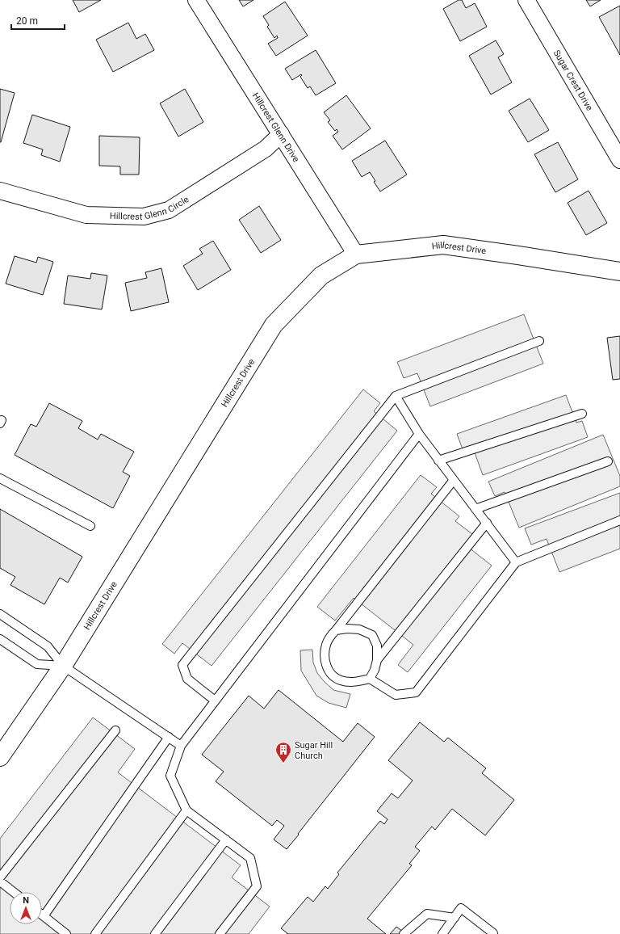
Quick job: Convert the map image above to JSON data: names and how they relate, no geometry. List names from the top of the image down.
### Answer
{
  "streets": {
    "street": [
      "Sugar Crest Drive",
      "Hillcrest Glenn Drive",
      "Hillcrest Glenn Circle",
      "Hillcrest Drive"
    ]
  },
  "crossings": [
    ["Hillcrest Glenn Drive", "Hillcrest Glenn Circle"],
    ["Hillcrest Glenn Drive", "Hillcrest Drive"]
  ],
  "places": {
    "building": ["Sugar Hill Church"]
  },
  "scale_bar": "20 m",
  "north": "top"
}
